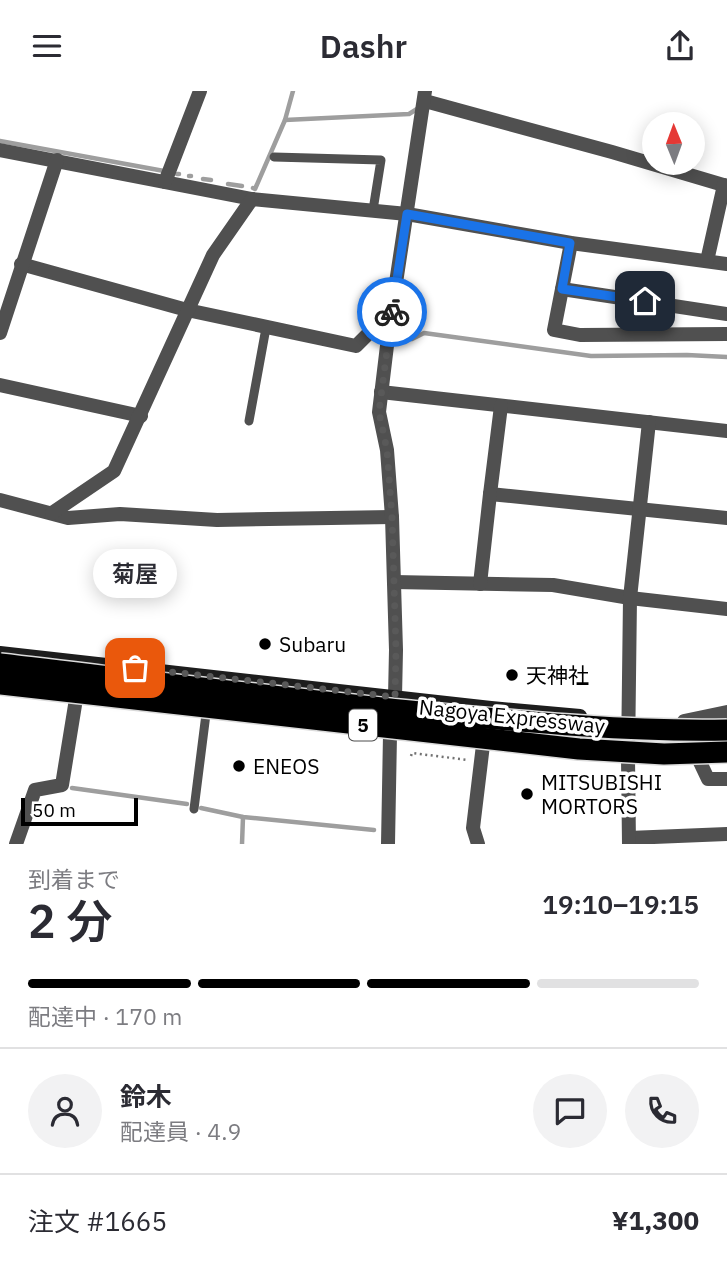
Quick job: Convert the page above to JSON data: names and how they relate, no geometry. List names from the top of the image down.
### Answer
{
  "streets": {
    "highway": ["Nagoya Expressway", "5"]
  },
  "places": [
    "Subaru",
    "菊屋",
    "天神社",
    "ENEOS",
    "MITSUBISHI MORTORS"
  ],
  "scale_bar": "50 m",
  "north": "top",
  "page": {
    "header": "Dashr",
    "bubble": "菊屋",
    "scale": "50 m",
    "heading": ["2 分", "到着まで", "19:10–19:15"],
    "panel": [
      "鈴木",
      "配達員 · 4.9",
      "注文 #1665",
      "¥1,300"
    ],
    "bar": "配達中 · 170 m"
  }
}
